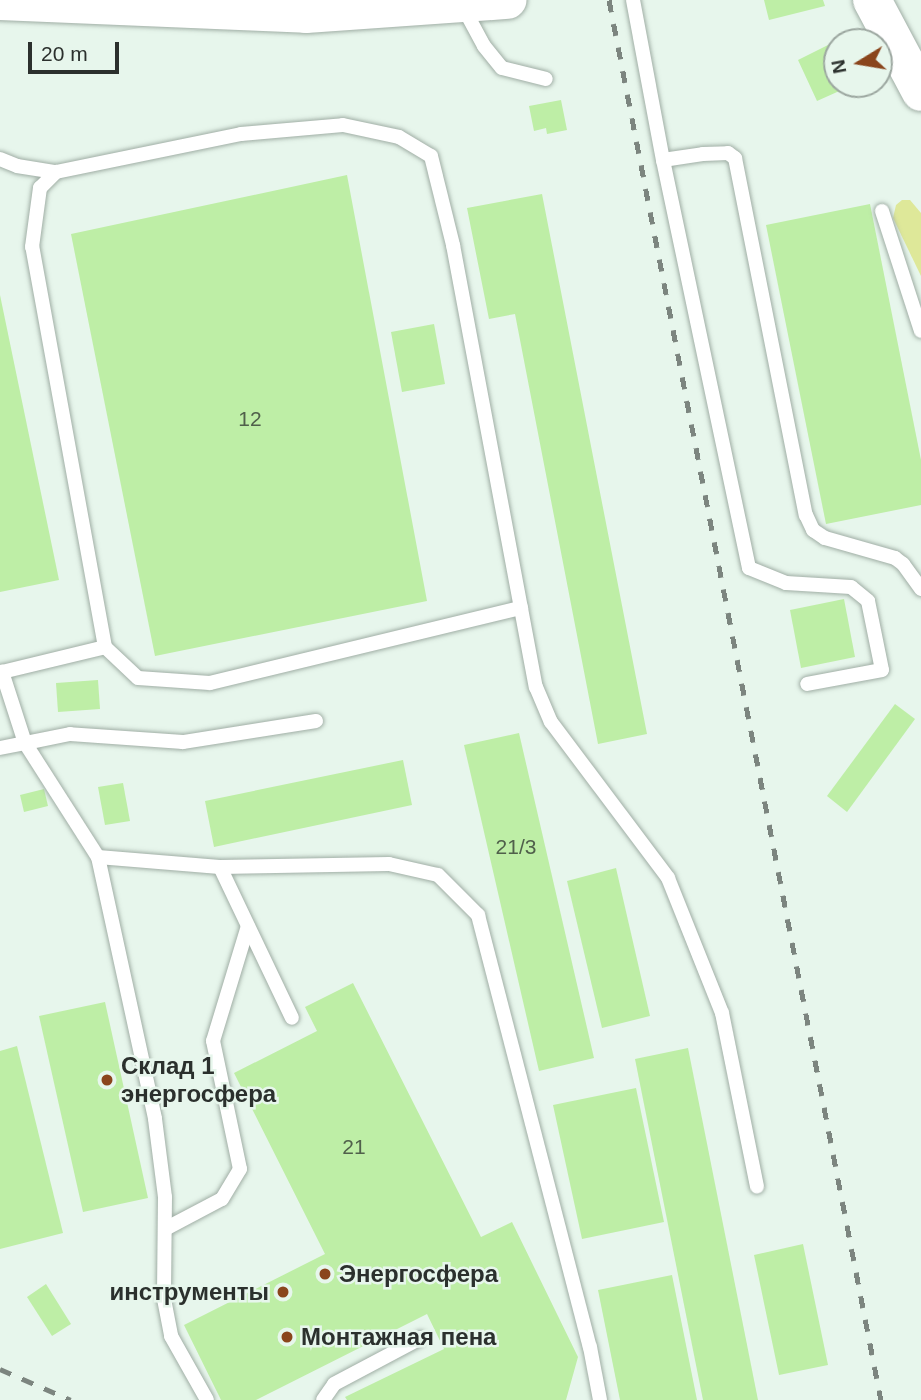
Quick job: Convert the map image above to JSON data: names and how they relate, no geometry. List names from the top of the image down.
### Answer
{
  "places": [
    "Склад 1 энергосфера",
    "Энергосфера",
    "инструменты",
    "Монтажная пена"
  ],
  "house_numbers": ["12", "21/3", "21"],
  "scale_bar": "20 m",
  "north": "left"
}
